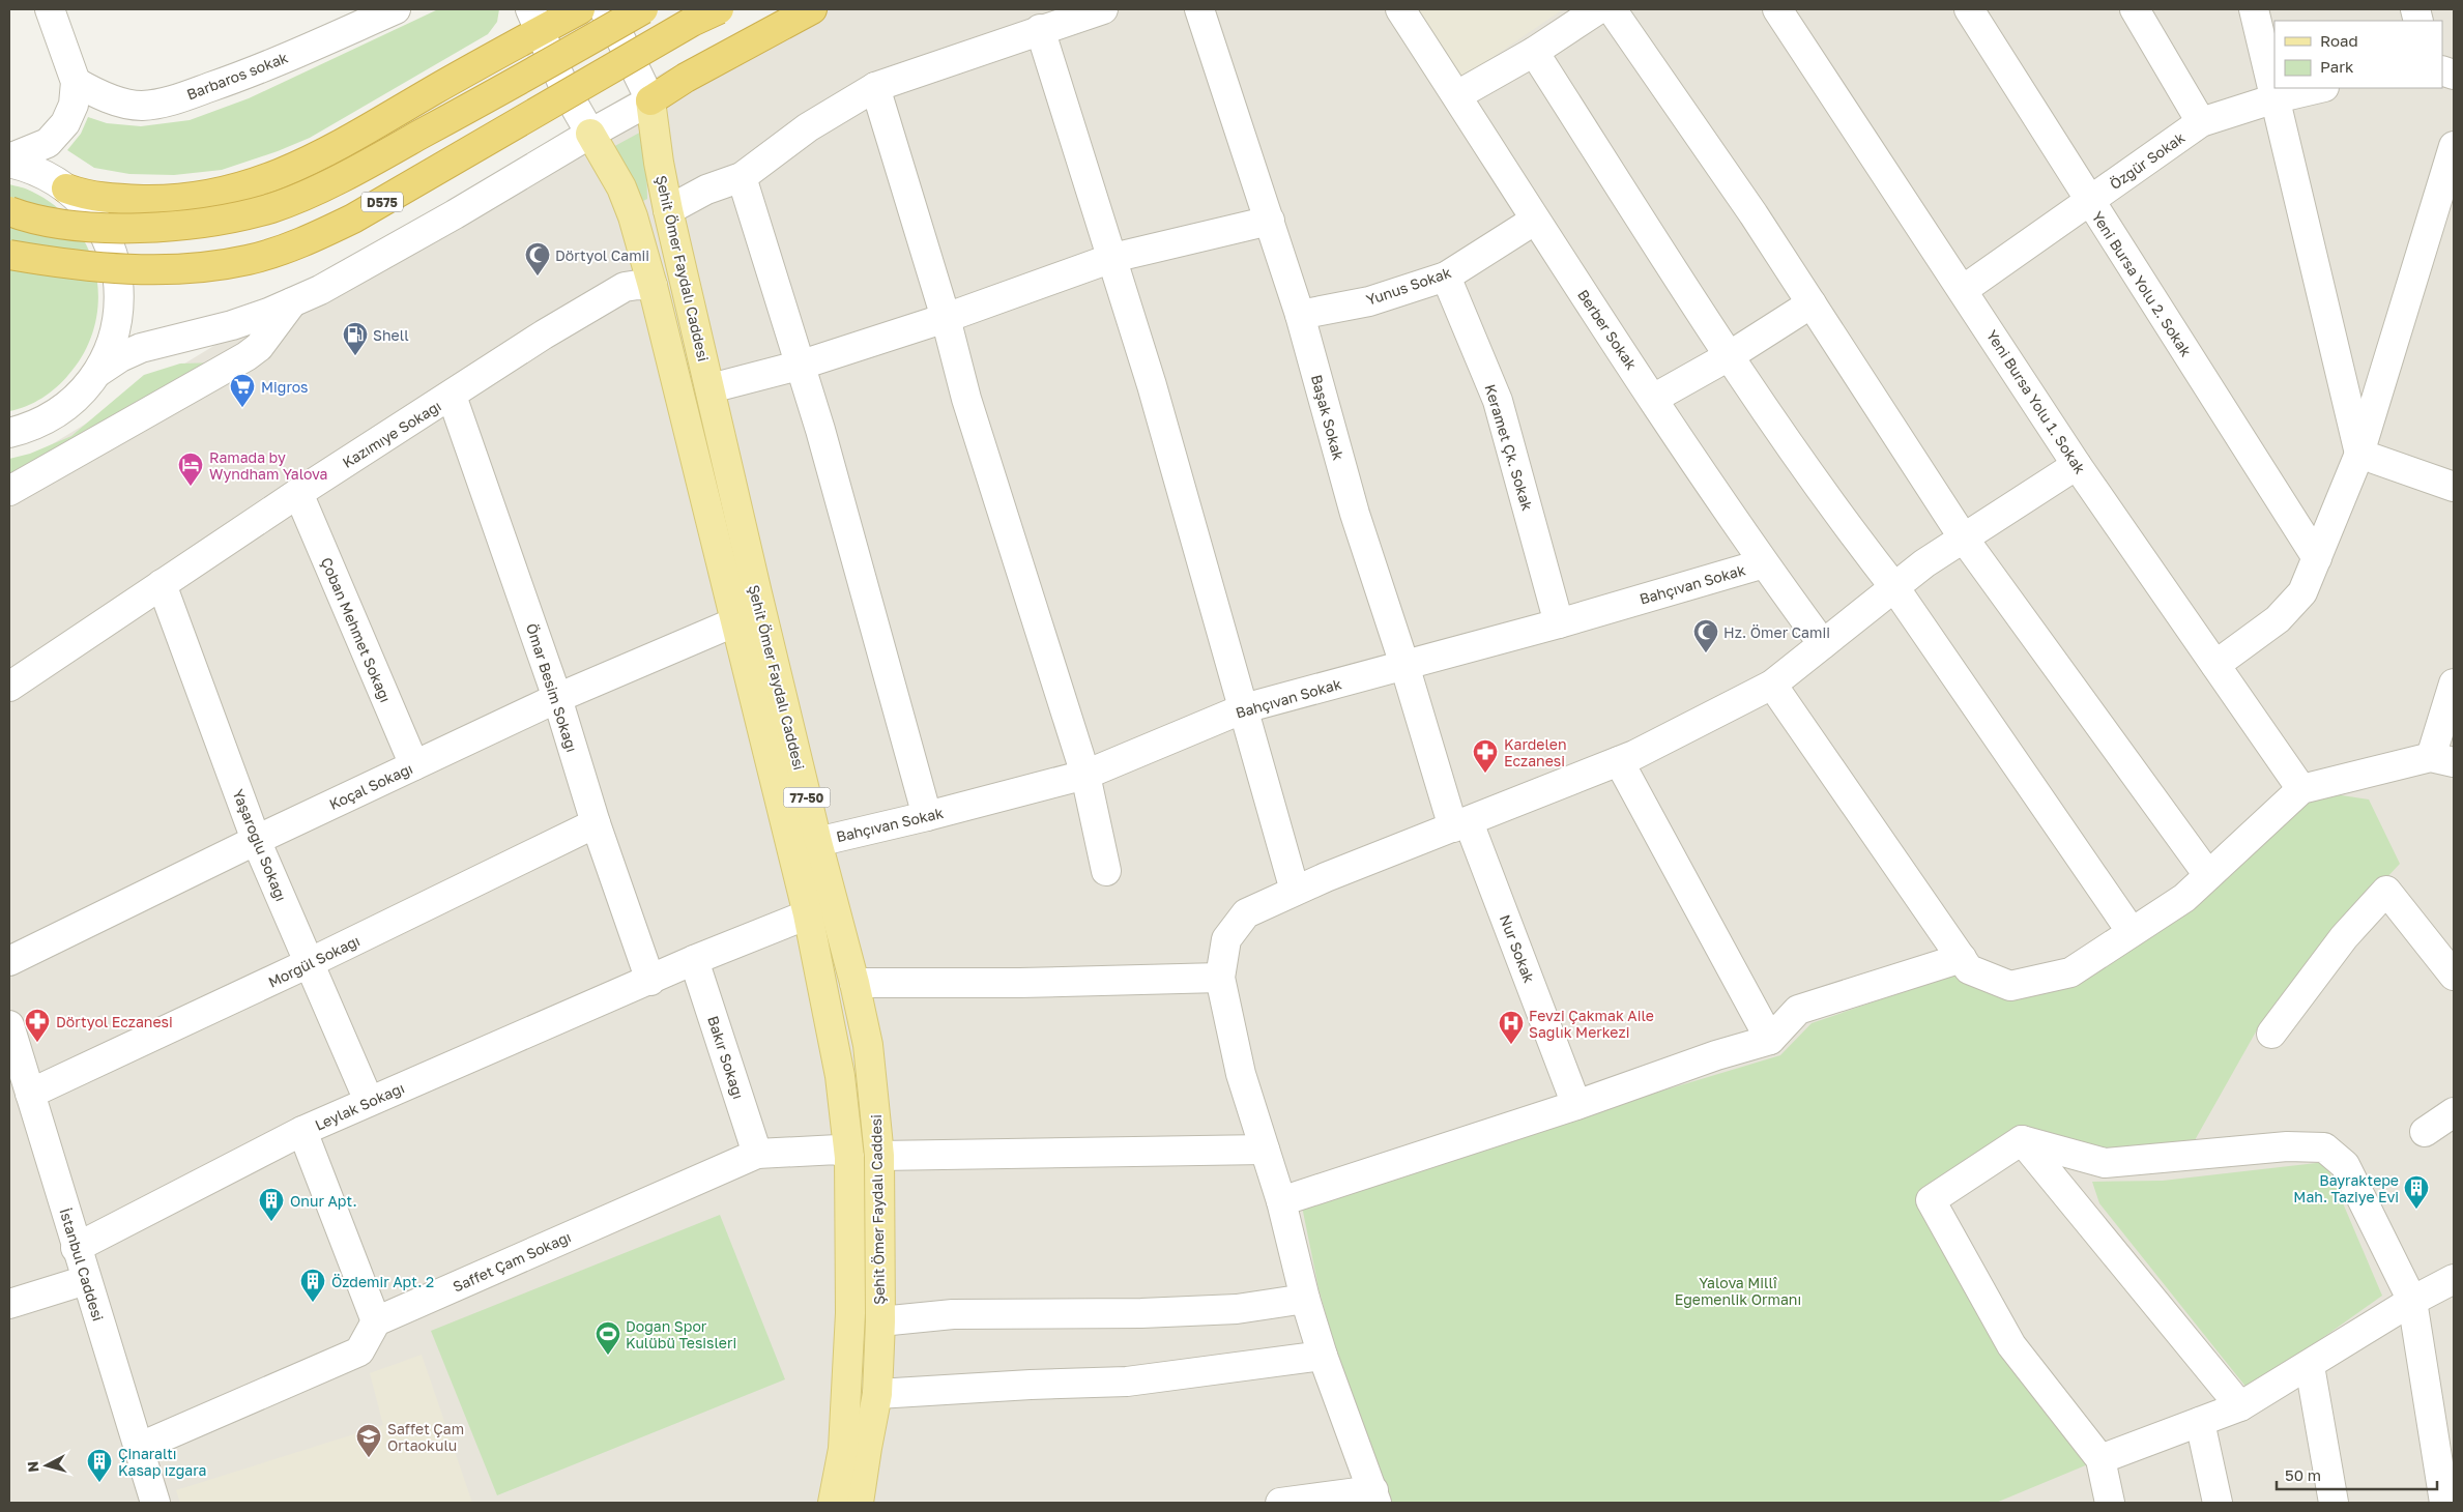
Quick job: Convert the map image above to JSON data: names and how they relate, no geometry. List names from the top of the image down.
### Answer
{
  "streets": {
    "highway": ["D575"],
    "main road": ["Şehit Ömer Faydalı Caddesi", "77-50"],
    "street": [
      "Barbaros sokak",
      "Özgür Sokak",
      "Yeni Bursa Yolu 2. Sokak",
      "Yunus Sokak",
      "Berber Sokak",
      "Yeni Bursa Yolu 1. Sokak",
      "Başak Sokak",
      "Kazımıye Sokağı",
      "Keramet Çk. Sokak",
      "Bahçıvan Sokak",
      "Çoban Mehmet Sokağı",
      "Ömar Besim Sokağı",
      "Koçal Sokağı",
      "Yaşaroğlu Sokağı",
      "Nur Sokak",
      "Morgül Sokağı",
      "Bakır Sokağı",
      "Leylak Sokağı",
      "Saffet Çam Sokağı",
      "İstanbul Caddesi"
    ]
  },
  "crossings": [
    ["Özgür Sokak", "Yeni Bursa Yolu 2. Sokak"],
    ["Özgür Sokak", "Yeni Bursa Yolu 1. Sokak"],
    ["Şehit Ömer Faydalı Caddesi", "Kazımıye Sokağı"],
    ["Şehit Ömer Faydalı Caddesi", "Bahçıvan Sokak"],
    ["Şehit Ömer Faydalı Caddesi", "Koçal Sokağı"],
    ["Şehit Ömer Faydalı Caddesi", "Leylak Sokağı"],
    ["Şehit Ömer Faydalı Caddesi", "Saffet Çam Sokağı"],
    ["Yunus Sokak", "Berber Sokak"],
    ["Yunus Sokak", "Başak Sokak"],
    ["Yunus Sokak", "Keramet Çk. Sokak"],
    ["Berber Sokak", "Bahçıvan Sokak"],
    ["Başak Sokak", "Bahçıvan Sokak"],
    ["Başak Sokak", "Nur Sokak"],
    ["Kazımıye Sokağı", "Çoban Mehmet Sokağı"],
    ["Kazımıye Sokağı", "Ömar Besim Sokağı"],
    ["Kazımıye Sokağı", "Yaşaroğlu Sokağı"],
    ["Keramet Çk. Sokak", "Bahçıvan Sokak"],
    ["Çoban Mehmet Sokağı", "Koçal Sokağı"],
    ["Ömar Besim Sokağı", "Koçal Sokağı"],
    ["Ömar Besim Sokağı", "Morgül Sokağı"],
    ["Ömar Besim Sokağı", "Leylak Sokağı"],
    ["Koçal Sokağı", "Yaşaroğlu Sokağı"],
    ["Yaşaroğlu Sokağı", "Morgül Sokağı"],
    ["Yaşaroğlu Sokağı", "Leylak Sokağı"],
    ["Morgül Sokağı", "İstanbul Caddesi"],
    ["Bakır Sokağı", "Leylak Sokağı"],
    ["Bakır Sokağı", "Saffet Çam Sokağı"],
    ["Leylak Sokağı", "İstanbul Caddesi"]
  ],
  "parks": ["Yalova Millî Egemenlik Ormanı"],
  "places": {
    "mosque": ["Dörtyol Camii", "Hz. Ömer Camii"],
    "fuel station": ["Shell"],
    "supermarket": ["Migros"],
    "hotel": ["Ramada by Wyndham Yalova"],
    "pharmacy": ["Kardelen Eczanesi", "Dörtyol Eczanesi"],
    "hospital": ["Fevzi Çakmak Aile Sağlık Merkezi"],
    "building": [
      "Bayraktepe Mah. Taziye Evi",
      "Onur Apt.",
      "Özdemir Apt. 2",
      "Çinaraltı Kasap ızgara"
    ],
    "sports": ["Doğan Spor Kulübü Tesisleri"],
    "school or university": ["Saffet Çam Ortaokulu"]
  },
  "legend": ["Road", "Park"],
  "scale_bar": "50 m",
  "north": "left"
}
